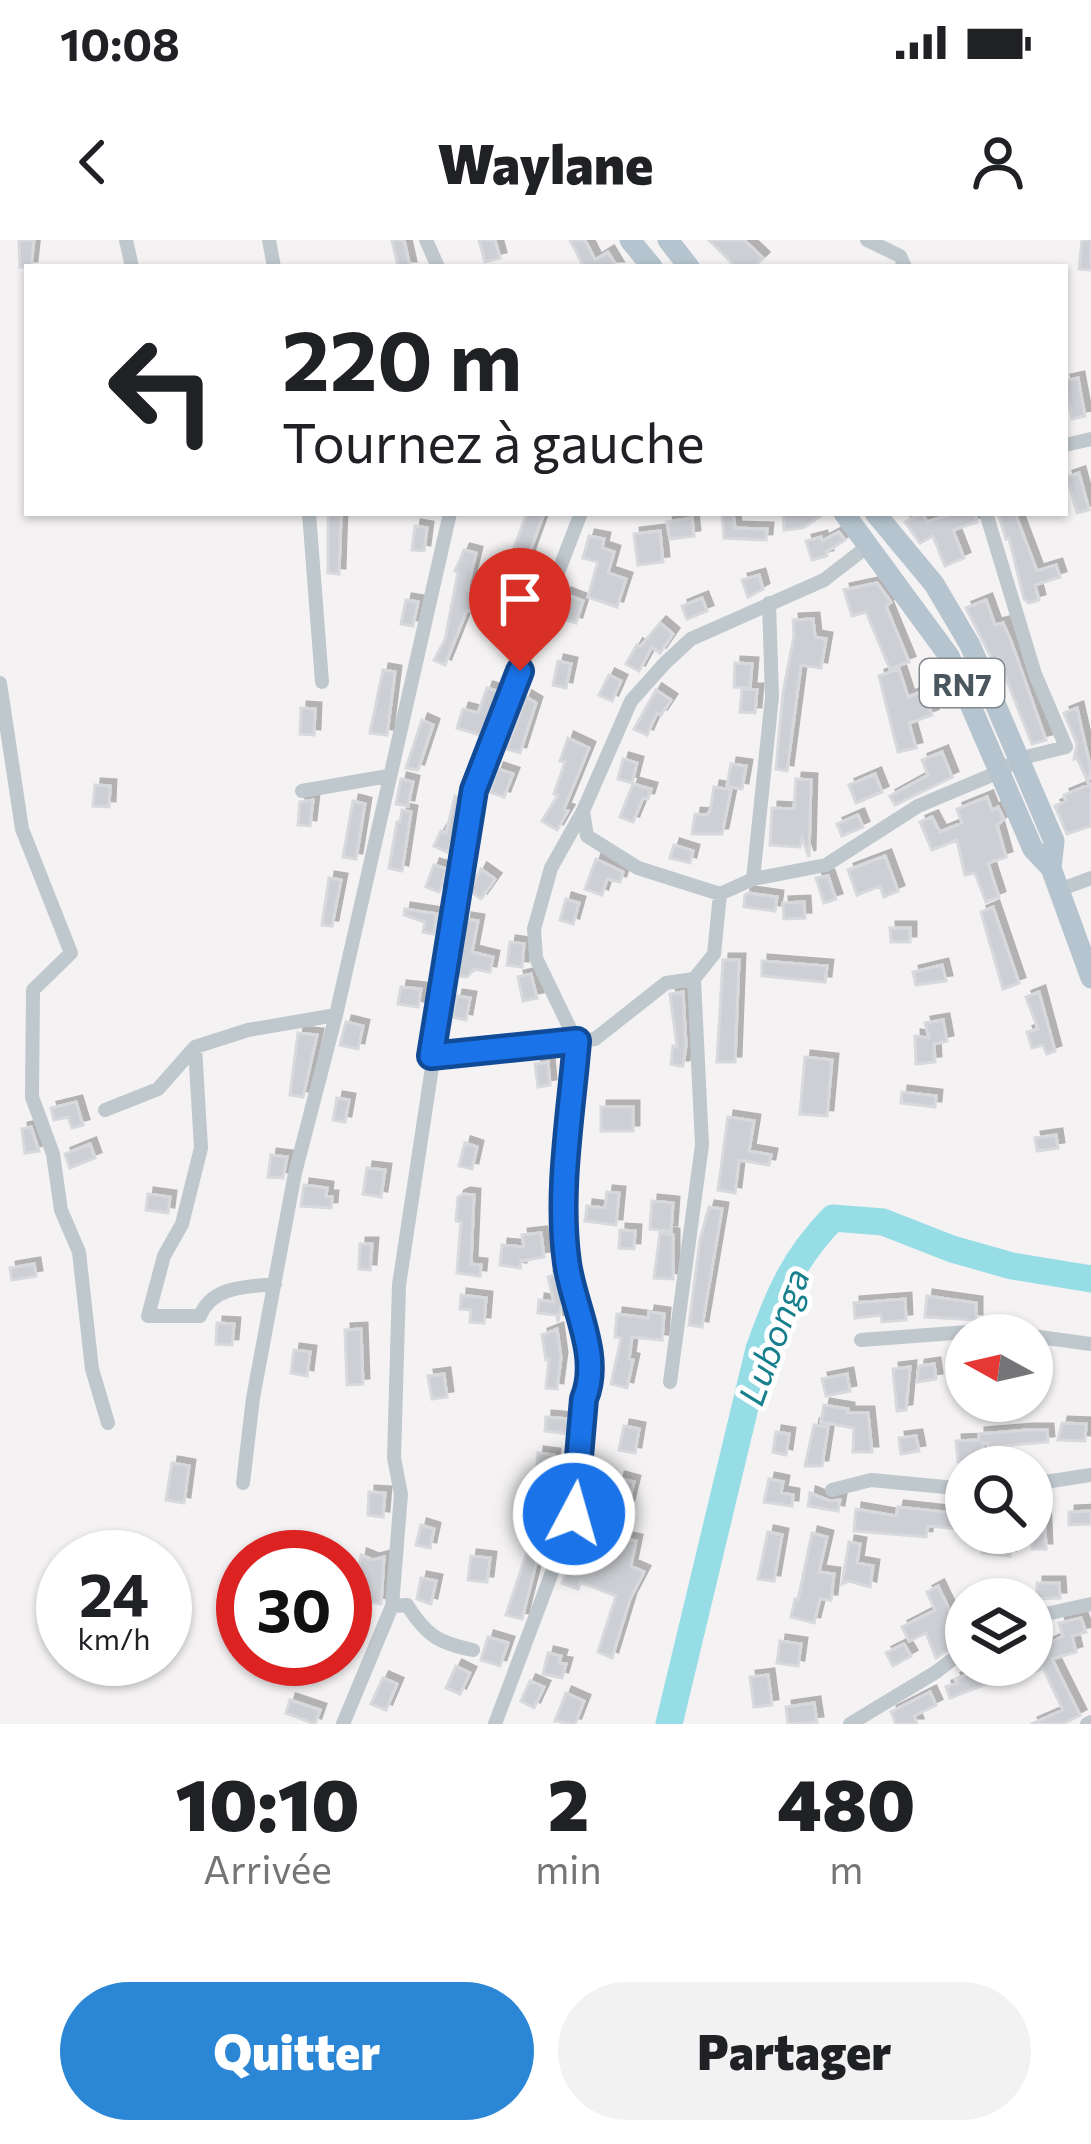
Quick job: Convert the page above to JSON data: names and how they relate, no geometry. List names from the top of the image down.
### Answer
{
  "streets": {
    "main road": ["RN7"]
  },
  "water": ["Lubonga"],
  "north": "left",
  "page": {
    "status": "10:08",
    "header": "Waylane",
    "turn": ["220 m", "Tournez à gauche"],
    "speed": "24 km/h",
    "limit": "30",
    "eta": [
      "10:10",
      "Arrivée",
      "2",
      "min",
      "480",
      "m"
    ],
    "buttons": ["Quitter", "Partager"]
  }
}
